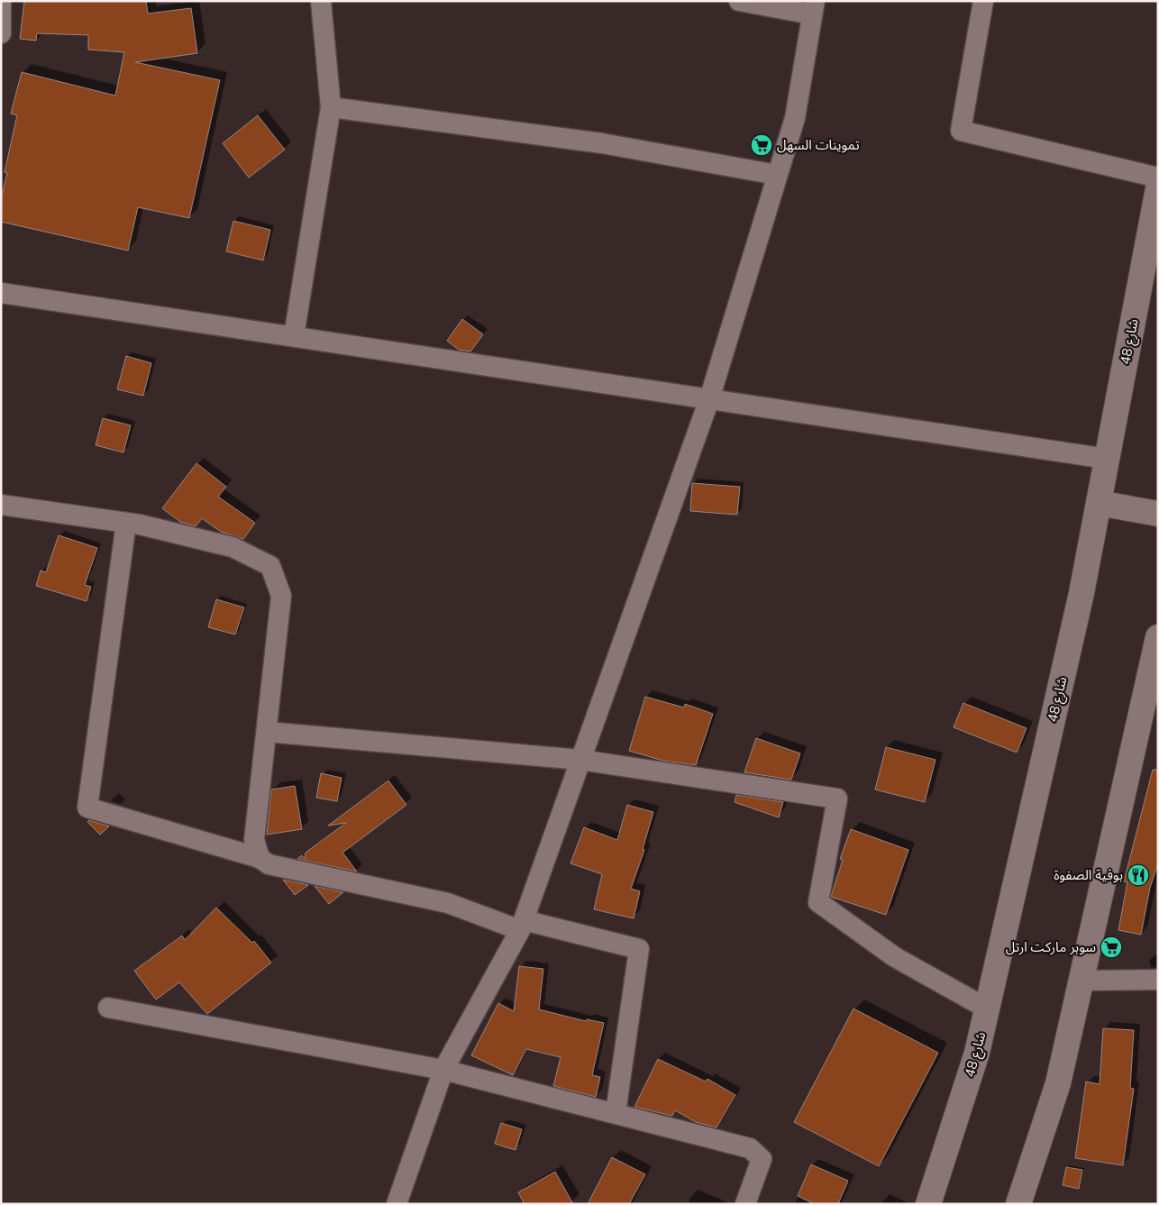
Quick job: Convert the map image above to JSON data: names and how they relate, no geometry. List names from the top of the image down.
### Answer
{
  "streets": {
    "main road": ["شارع 48"]
  },
  "places": {
    "supermarket": ["تموينات السهل", "سوبر ماركت ارتل"],
    "restaurant": ["بوفية الصفوة"]
  }
}
